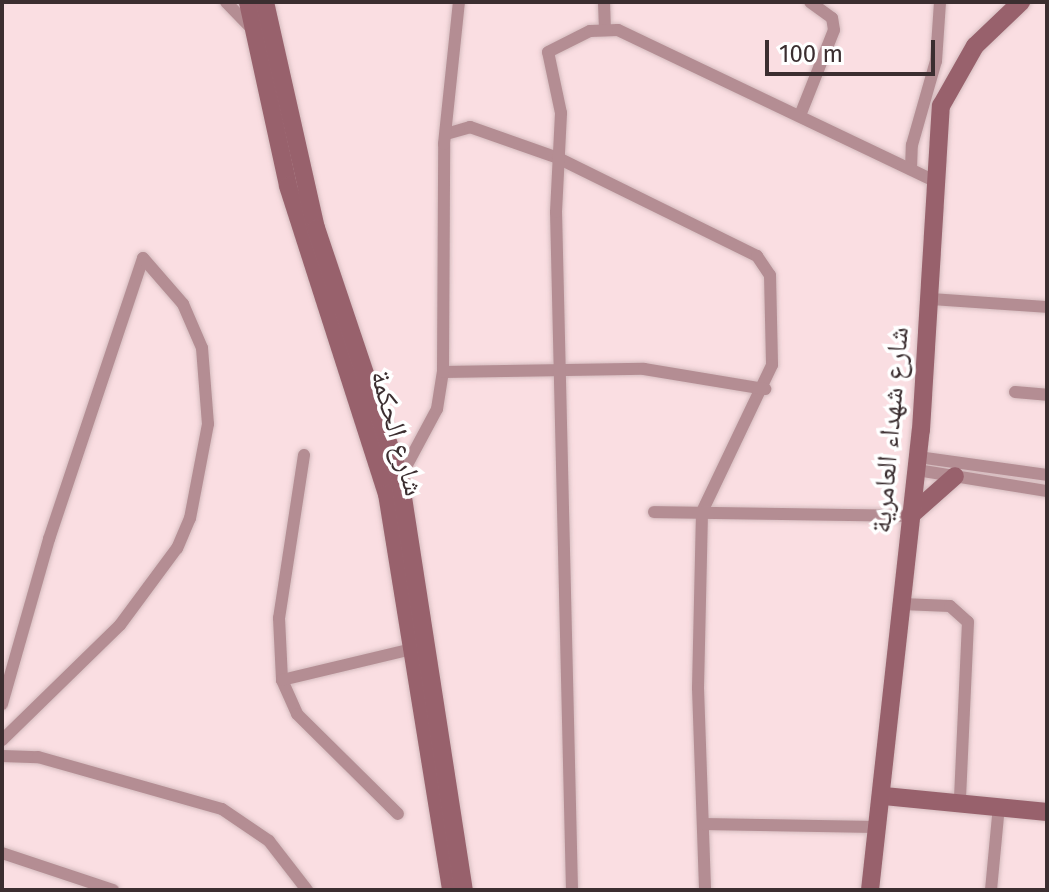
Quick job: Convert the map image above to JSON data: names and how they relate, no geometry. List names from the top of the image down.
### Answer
{
  "streets": {
    "street": ["شارع شهداء العامرية", "شارع الحكمة"]
  },
  "scale_bar": "100 m"
}
